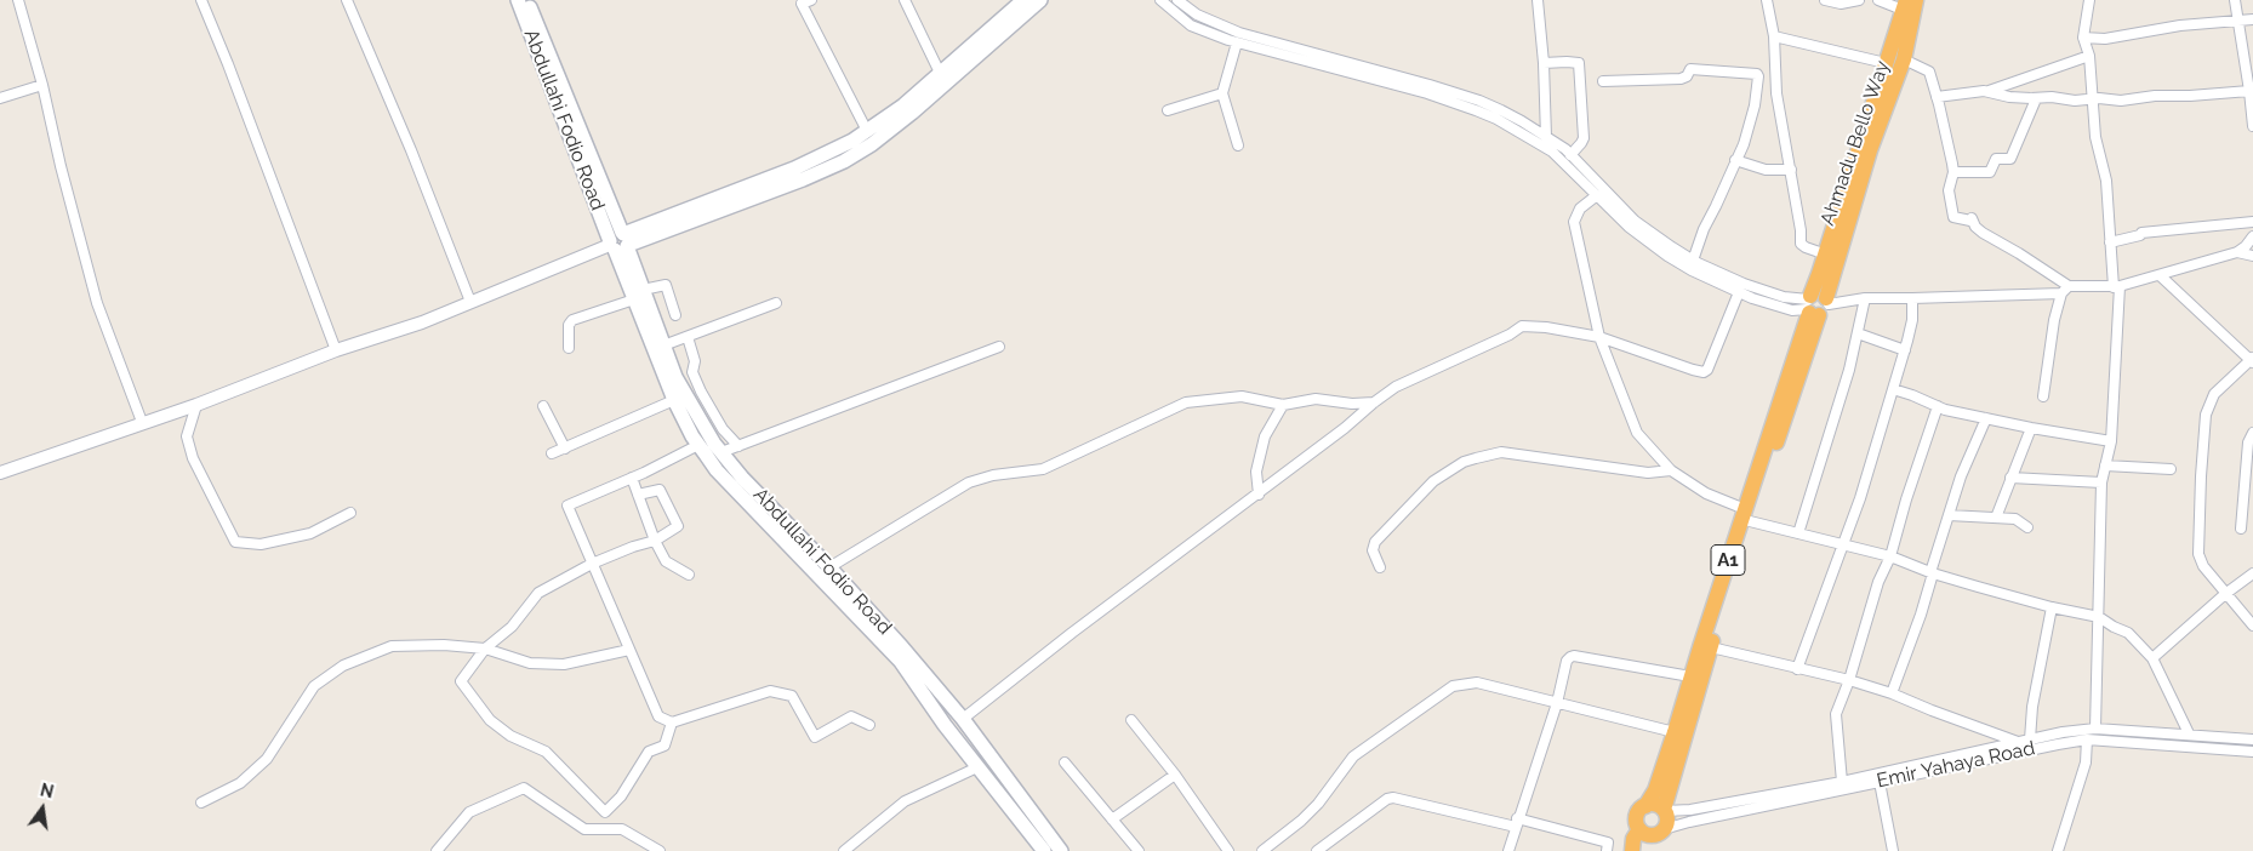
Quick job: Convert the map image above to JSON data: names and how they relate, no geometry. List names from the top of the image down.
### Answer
{
  "streets": {
    "highway": ["Ahmadu Bello Way", "A1"],
    "main road": ["Abdullahi Fodio Road"],
    "street": ["Emir Yahaya Road"]
  },
  "crossings": [
    ["Ahmadu Bello Way", "A1"],
    ["A1", "Emir Yahaya Road"]
  ],
  "north": "top"
}
